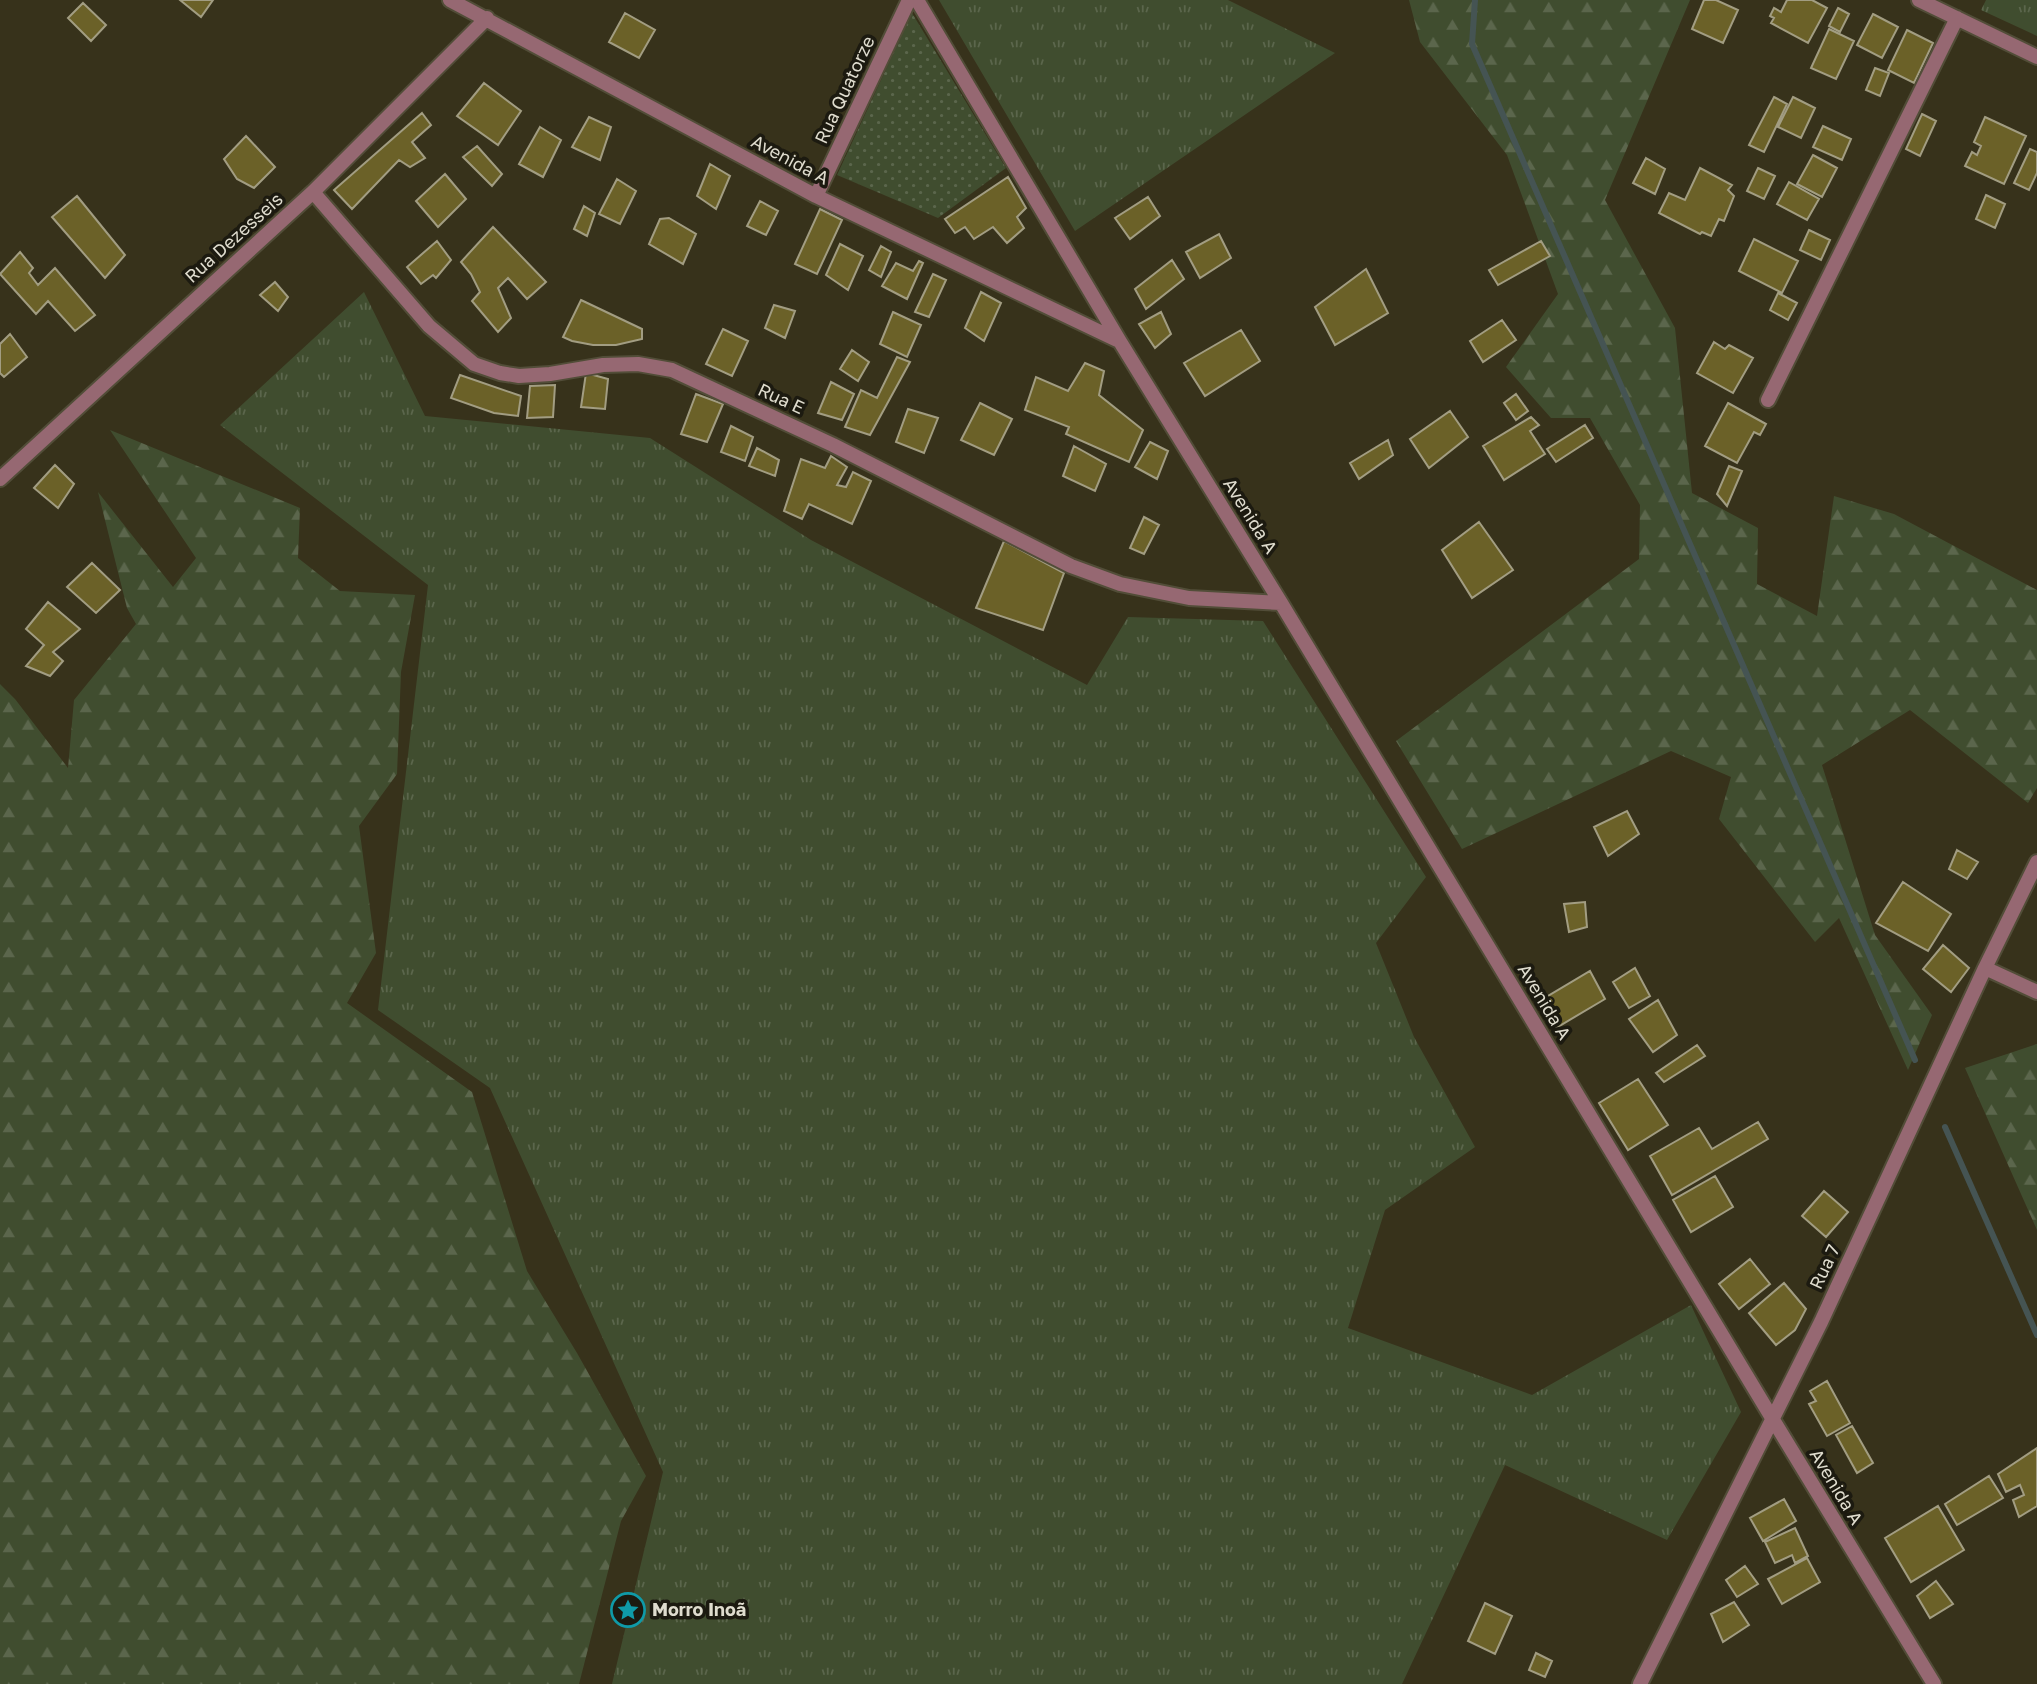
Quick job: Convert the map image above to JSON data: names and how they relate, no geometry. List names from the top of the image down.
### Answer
{
  "streets": {
    "street": [
      "Rua Quatorze",
      "Avenida A",
      "Rua Dezesseis",
      "Rua E",
      "Rua 7"
    ]
  },
  "crossings": [
    ["Rua Quatorze", "Avenida A"],
    ["Avenida A", "Rua Dezesseis"],
    ["Avenida A", "Rua E"],
    ["Avenida A", "Rua 7"],
    ["Rua Dezesseis", "Rua E"]
  ],
  "places": {
    "place": ["Morro Inoã"]
  }
}
